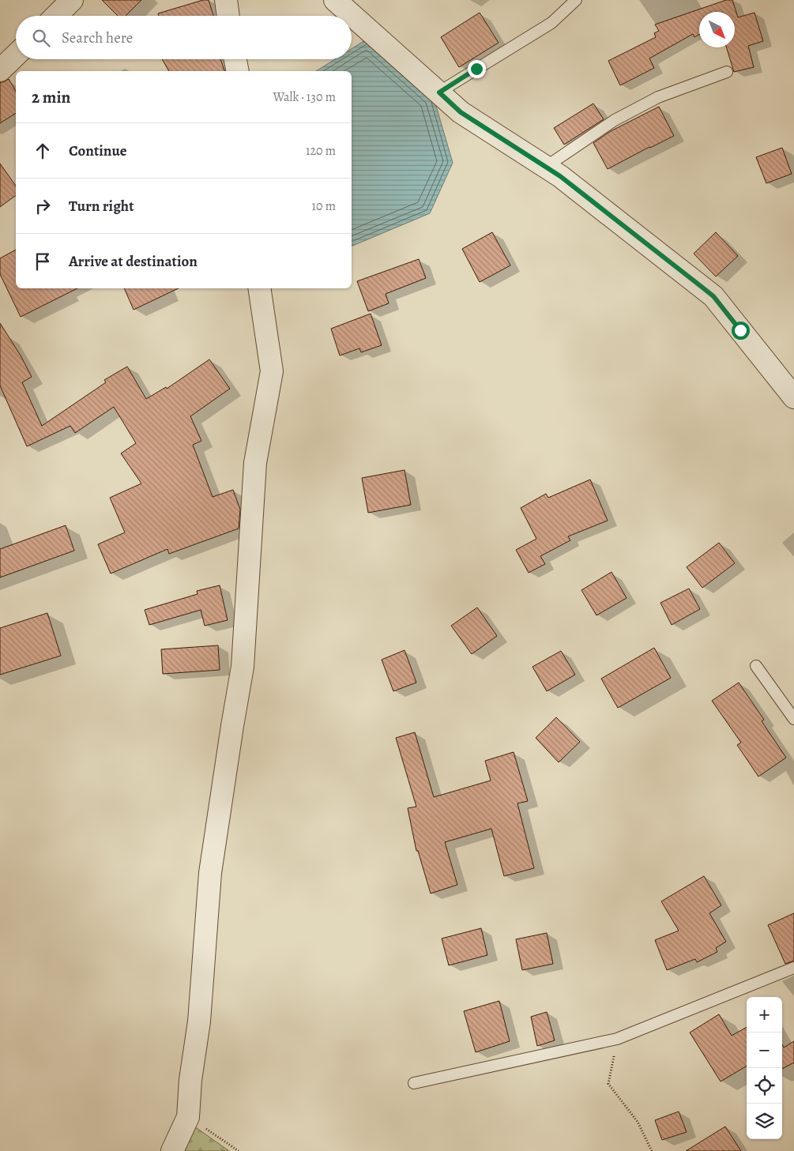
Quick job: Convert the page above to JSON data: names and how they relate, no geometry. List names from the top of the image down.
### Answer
{
  "north": "bottom right",
  "page": {
    "search": "Search here",
    "heading": ["2 min", "Walk · 130 m"],
    "list": [
      ["Continue", "120 m"],
      ["Turn right", "10 m"],
      "Arrive at destination"
    ],
    "map_buttons": ["+", "−"]
  }
}
